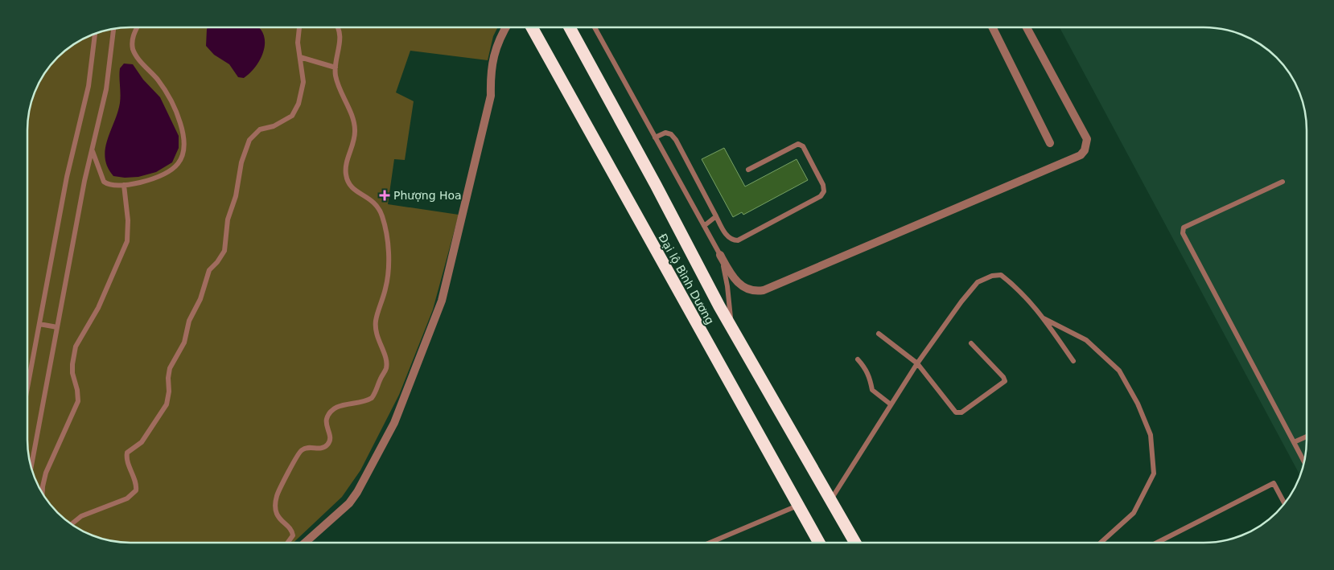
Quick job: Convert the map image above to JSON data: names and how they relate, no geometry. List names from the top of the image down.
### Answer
{
  "streets": {
    "highway": ["Đại lộ Bình Dương"]
  },
  "places": {
    "health": ["Phượng Hoa"]
  }
}
